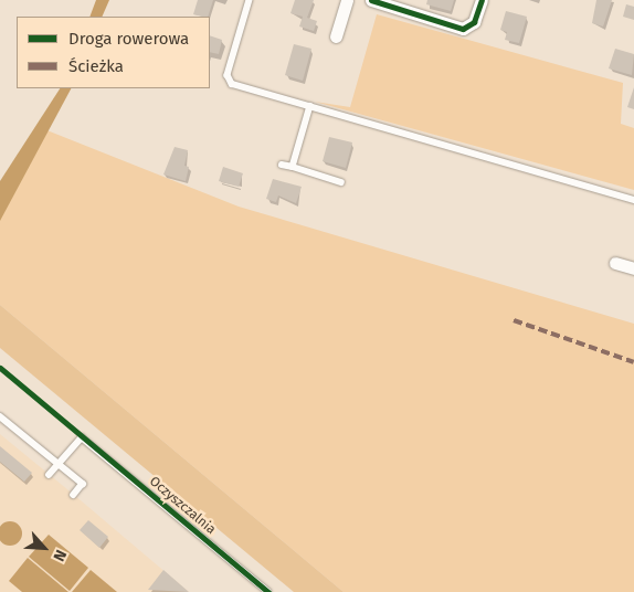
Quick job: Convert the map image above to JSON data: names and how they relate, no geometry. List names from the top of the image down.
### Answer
{
  "streets": {
    "lane": ["Oczyszczalnia"]
  },
  "legend": ["Droga rowerowa", "Ścieżka"],
  "north": "bottom right"
}
